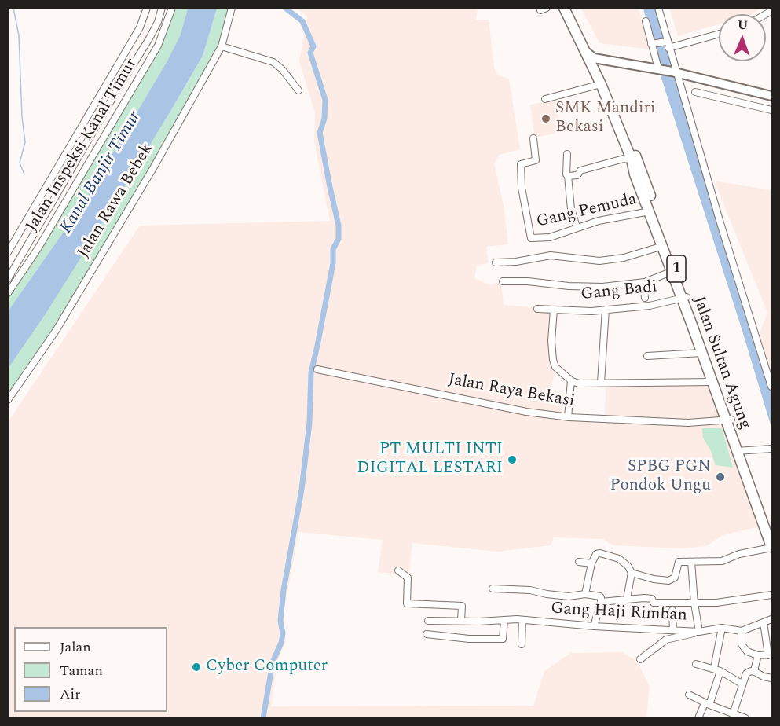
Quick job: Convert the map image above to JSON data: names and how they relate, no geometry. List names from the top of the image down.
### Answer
{
  "streets": {
    "highway": ["1", "Jalan Sultan Agung"],
    "street": [
      "Jalan Inspeksi Kanal Timur",
      "Jalan Rawa Bebek",
      "Gang Pemuda",
      "Gang Badi",
      "Jalan Raya Bekasi",
      "Gang Haji Rimban"
    ]
  },
  "crossings": [
    ["Gang Pemuda", "Jalan Sultan Agung"],
    ["Gang Badi", "Jalan Sultan Agung"],
    ["Jalan Sultan Agung", "Jalan Raya Bekasi"]
  ],
  "water": ["Kanal Banjir Timur"],
  "places": [
    "SMK Mandiri Bekasi",
    "PT MULTI INTI DIGITAL LESTARI",
    "SPBG PGN Pondok Ungu",
    "Cyber Computer"
  ],
  "legend": ["Jalan", "Taman", "Air"],
  "north": "top"
}
